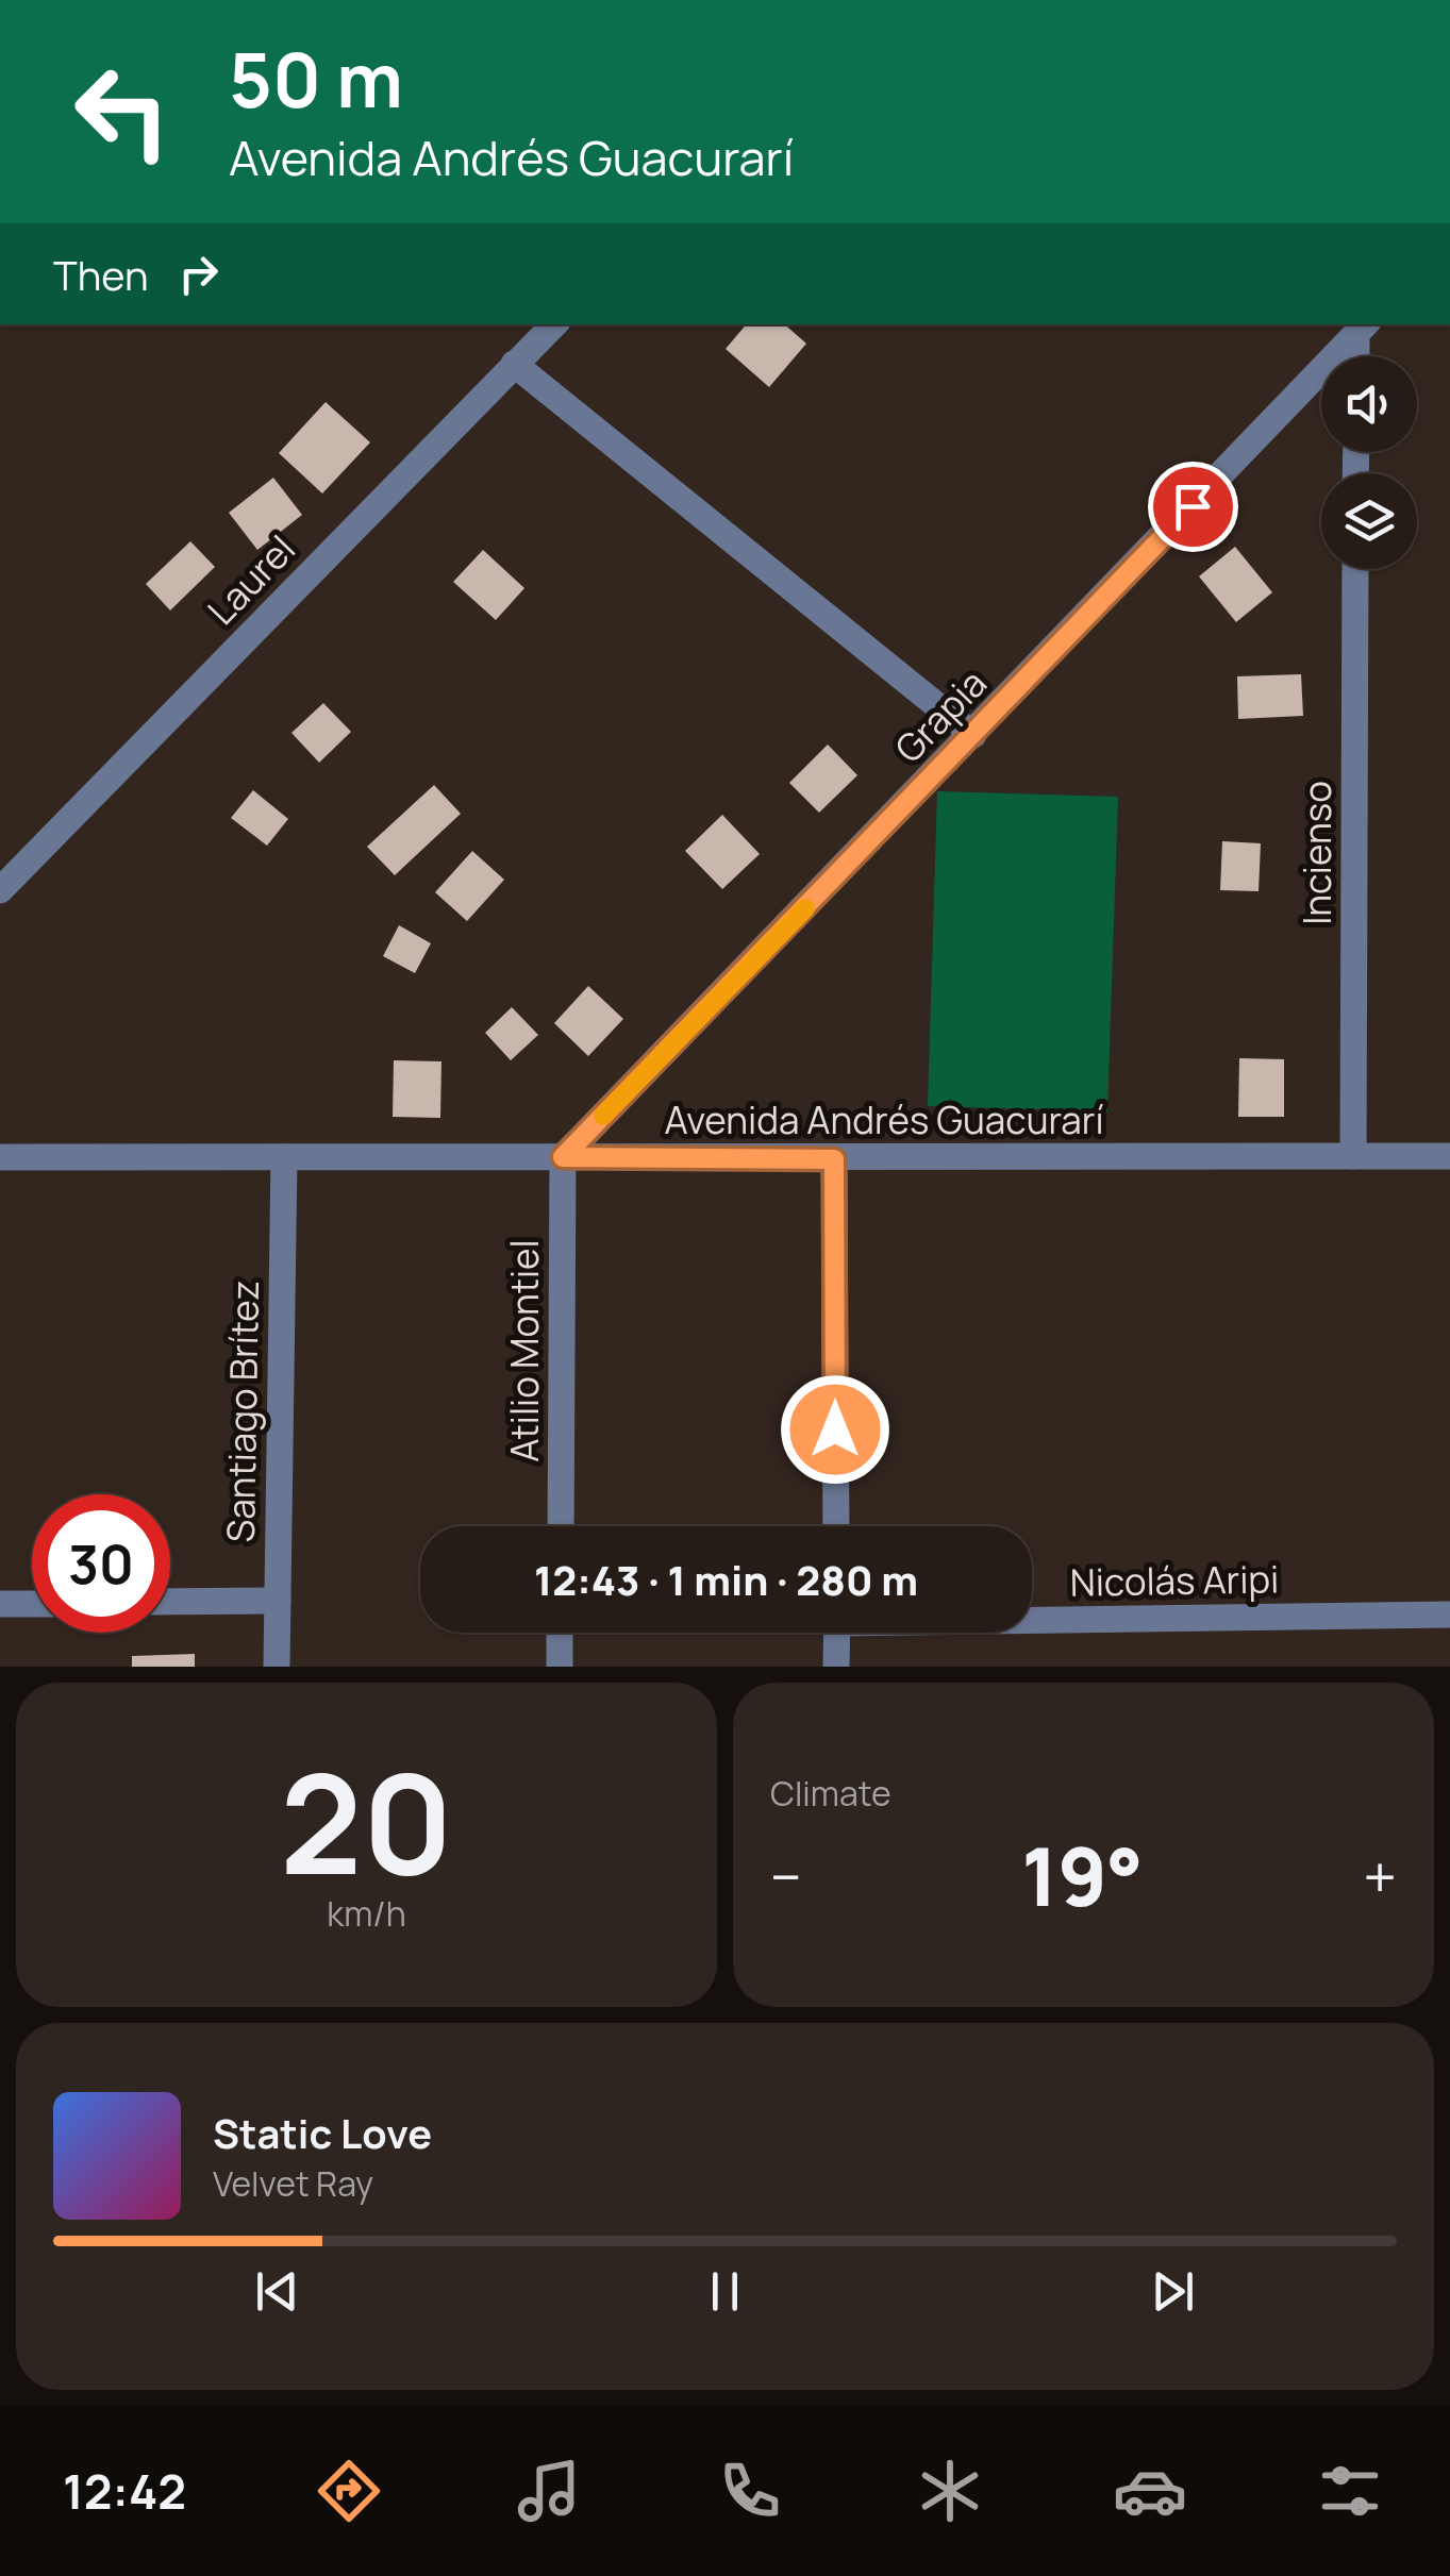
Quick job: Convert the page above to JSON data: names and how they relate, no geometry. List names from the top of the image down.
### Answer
{
  "streets": {
    "street": [
      "Laurel",
      "Grapia",
      "Incienso",
      "Avenida Andrés Guacurarí",
      "Atilio Montiel",
      "Santiago Brítez",
      "Nicolás Aripi"
    ]
  },
  "crossings": [
    ["Grapia", "Avenida Andrés Guacurarí"],
    ["Grapia", "Atilio Montiel"],
    ["Incienso", "Avenida Andrés Guacurarí"],
    ["Avenida Andrés Guacurarí", "Atilio Montiel"],
    ["Avenida Andrés Guacurarí", "Santiago Brítez"]
  ],
  "page": {
    "turn": ["50 m", "Avenida Andrés Guacurarí"],
    "then": "Then",
    "limit": "30",
    "trip": "12:43 · 1 min · 280 m",
    "tile": [
      ["20", "km/h"],
      "Climate"
    ],
    "heat": ["−", "19°", "+"],
    "song": ["Static Love", "Velvet Ray"],
    "tabs": "12:42"
  }
}
